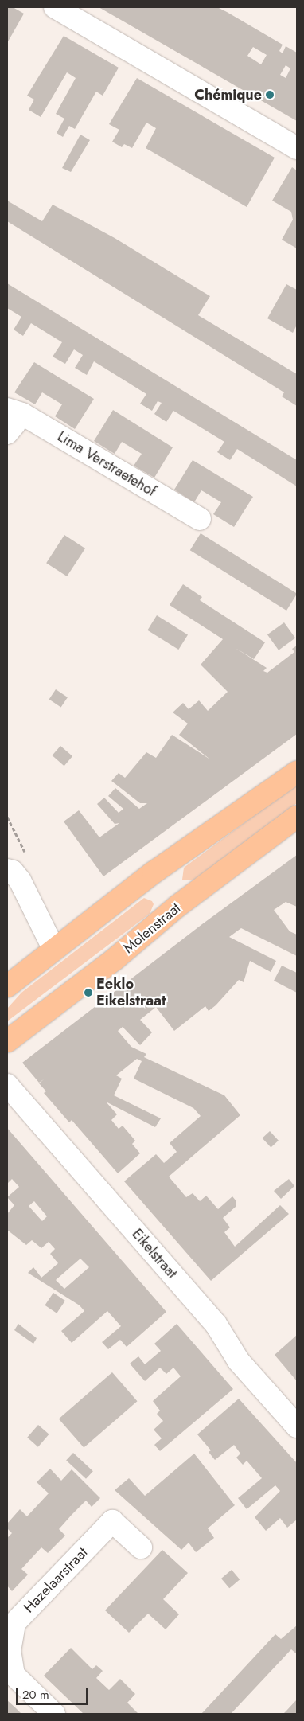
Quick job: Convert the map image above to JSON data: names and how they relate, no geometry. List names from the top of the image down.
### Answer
{
  "streets": {
    "main road": ["Molenstraat"],
    "street": ["Lima Verstraetehof", "Eikelstraat", "Hazelaarstraat"]
  },
  "places": ["Chémique", "Eeklo Eikelstraat"],
  "scale_bar": "20 m"
}
